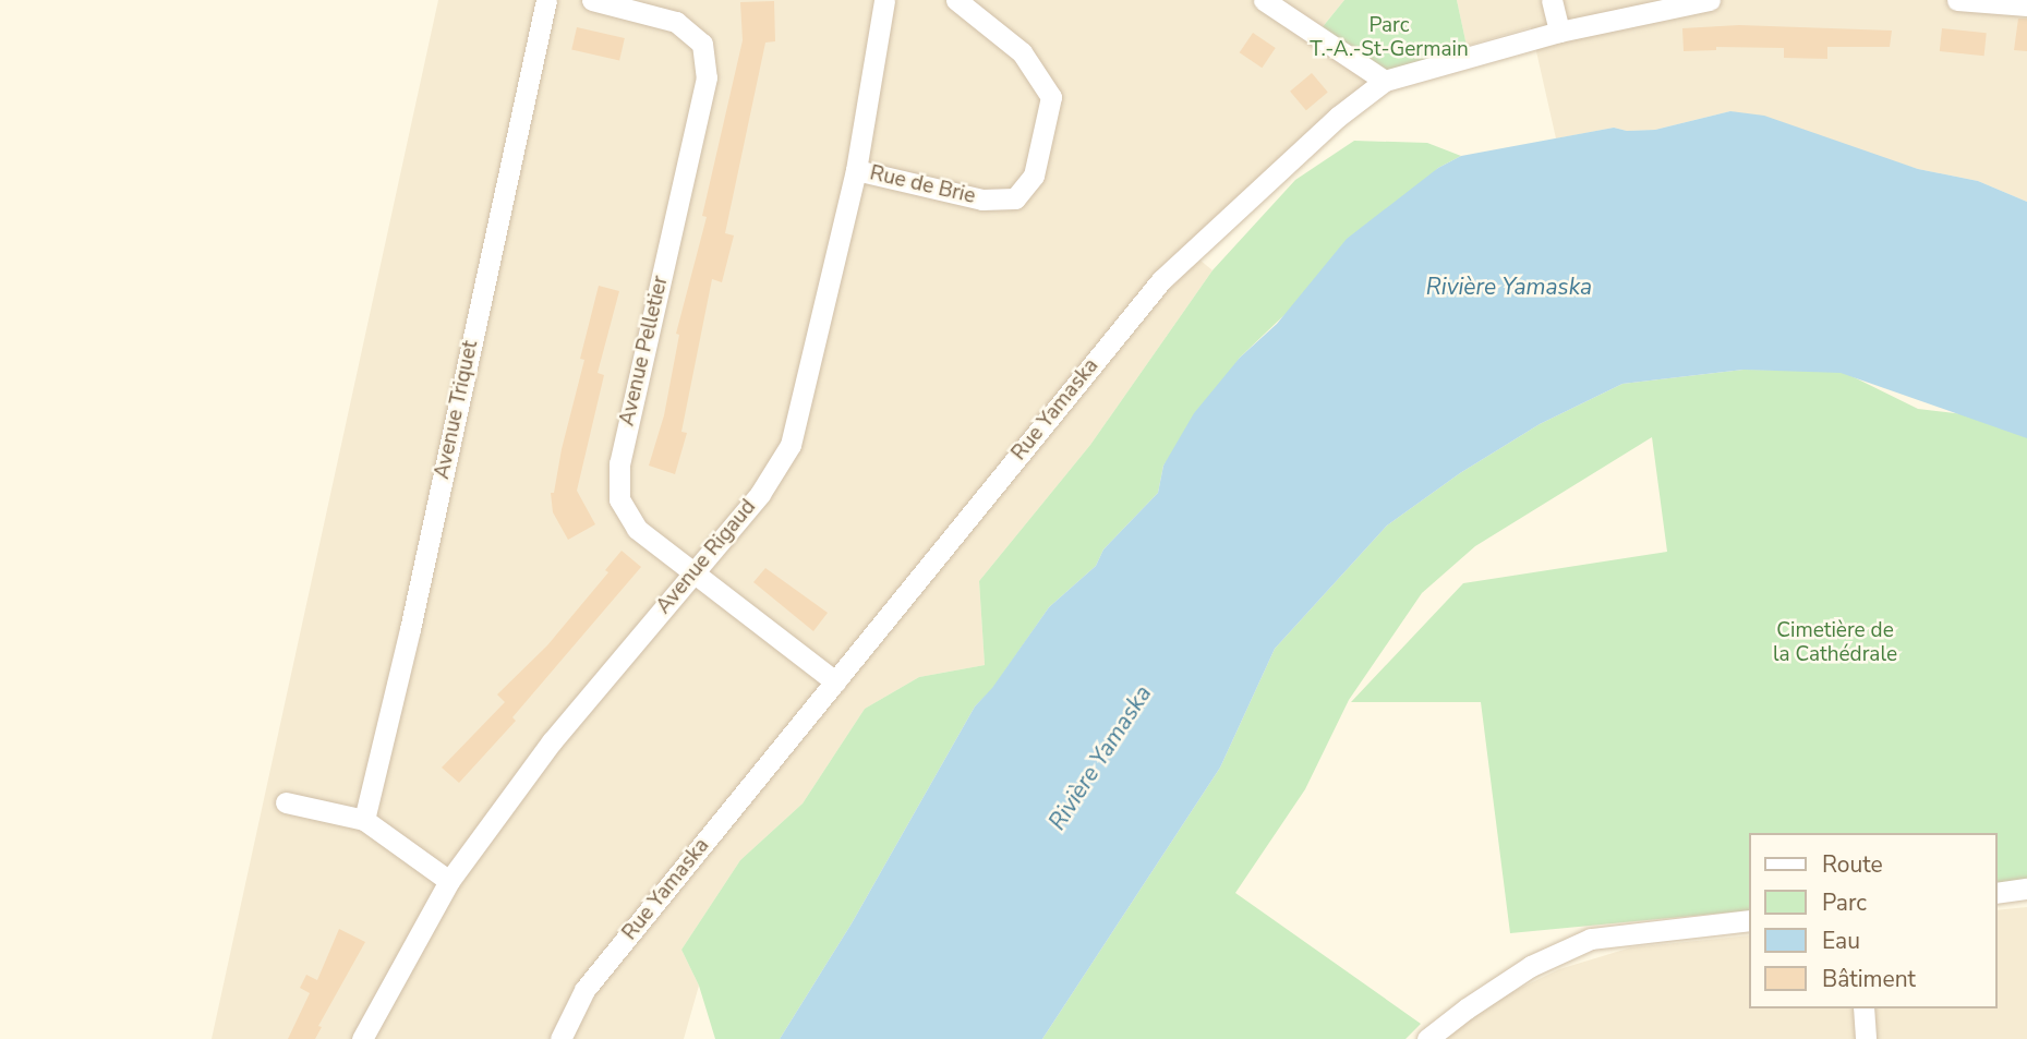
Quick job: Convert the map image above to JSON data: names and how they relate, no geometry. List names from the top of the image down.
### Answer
{
  "streets": {
    "street": [
      "Rue de Brie",
      "Avenue Pelletier",
      "Avenue Triquet",
      "Rue Yamaska",
      "Avenue Rigaud"
    ]
  },
  "crossings": [
    ["Rue de Brie", "Avenue Rigaud"],
    ["Avenue Pelletier", "Rue Yamaska"],
    ["Avenue Pelletier", "Avenue Rigaud"]
  ],
  "water": ["Rivière Yamaska"],
  "parks": ["Parc T.-A.-St-Germain", "Cimetière de la Cathédrale"],
  "legend": [
    "Route",
    "Parc",
    "Eau",
    "Bâtiment"
  ]
}
